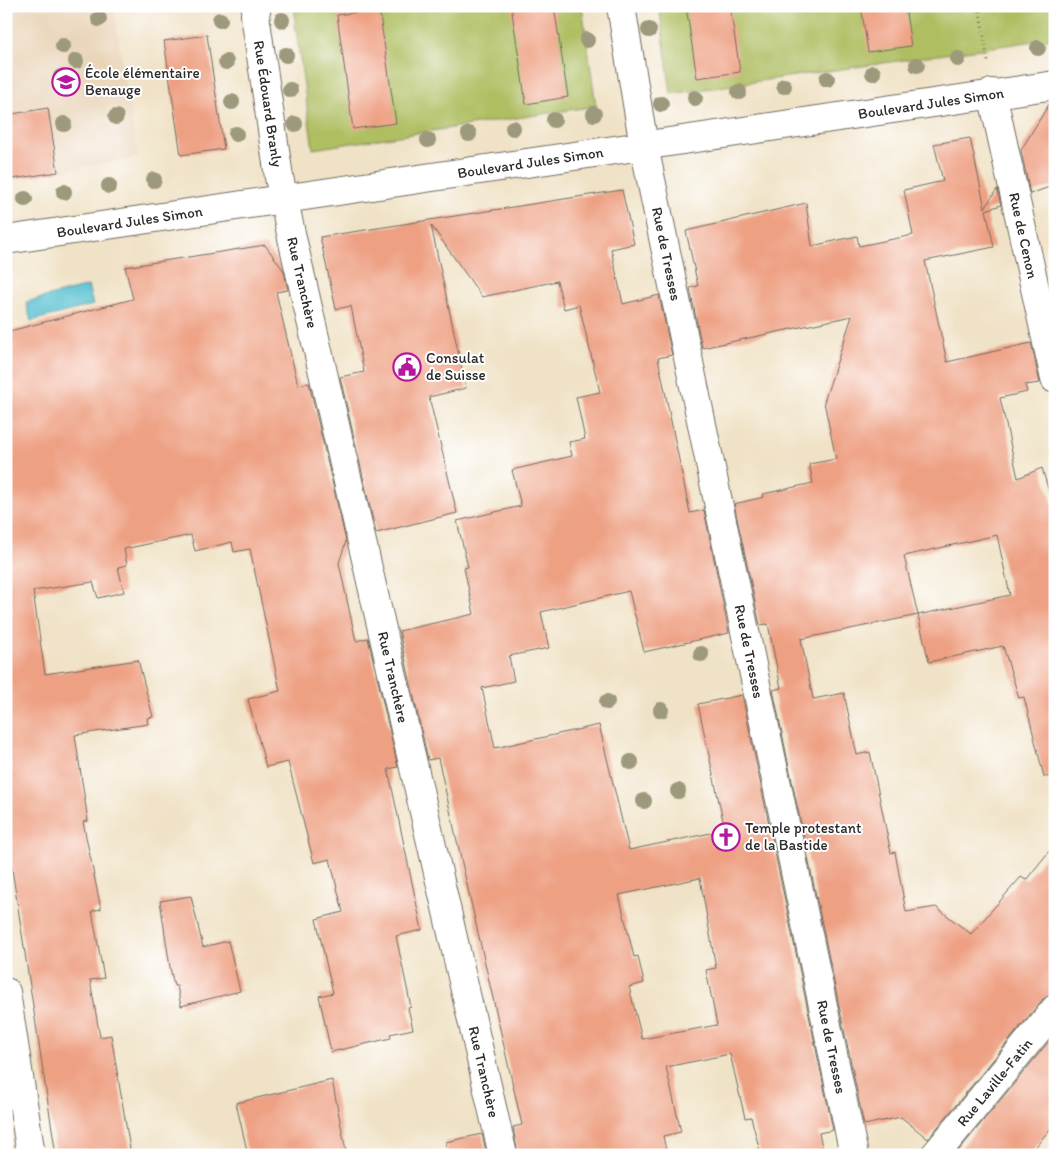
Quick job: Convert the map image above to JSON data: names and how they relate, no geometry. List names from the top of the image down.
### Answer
{
  "streets": {
    "street": [
      "Rue Édouard Branly",
      "Boulevard Jules Simon",
      "Rue de Cenon",
      "Rue de Tresses",
      "Rue Tranchère",
      "Rue Laville-Fatin"
    ]
  },
  "crossings": [
    ["Rue Édouard Branly", "Boulevard Jules Simon"],
    ["Rue Édouard Branly", "Rue Tranchère"],
    ["Boulevard Jules Simon", "Rue de Cenon"],
    ["Boulevard Jules Simon", "Rue de Tresses"],
    ["Boulevard Jules Simon", "Rue Tranchère"]
  ],
  "places": {
    "school or university": ["École élémentaire Benauge"],
    "public building": ["Consulat de Suisse"],
    "church": ["Temple protestant de la Bastide"]
  }
}
